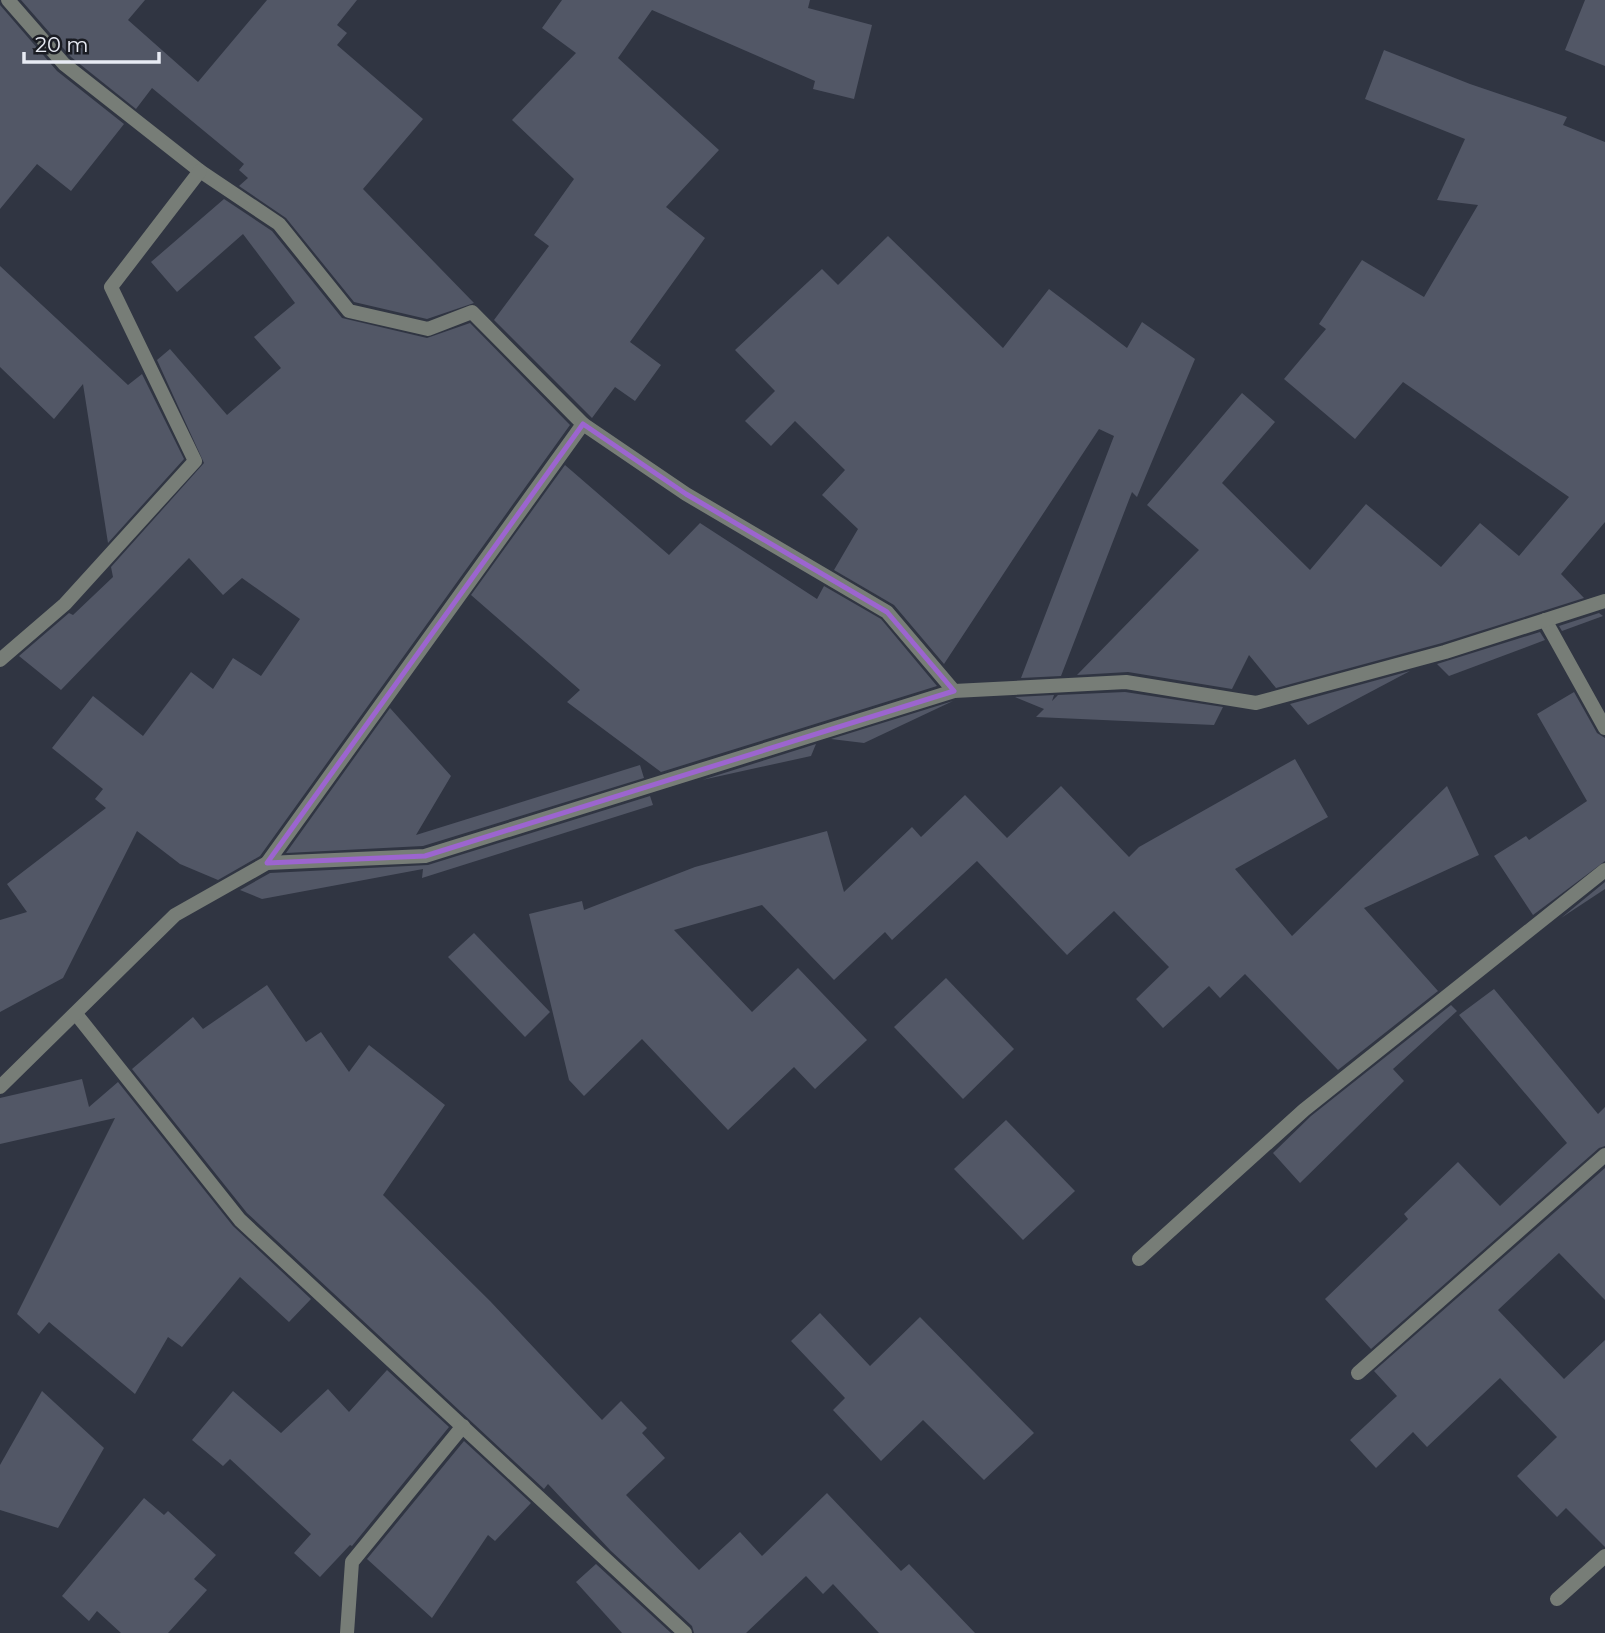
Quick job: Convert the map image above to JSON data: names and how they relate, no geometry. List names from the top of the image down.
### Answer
{
  "scale_bar": "20 m"
}
